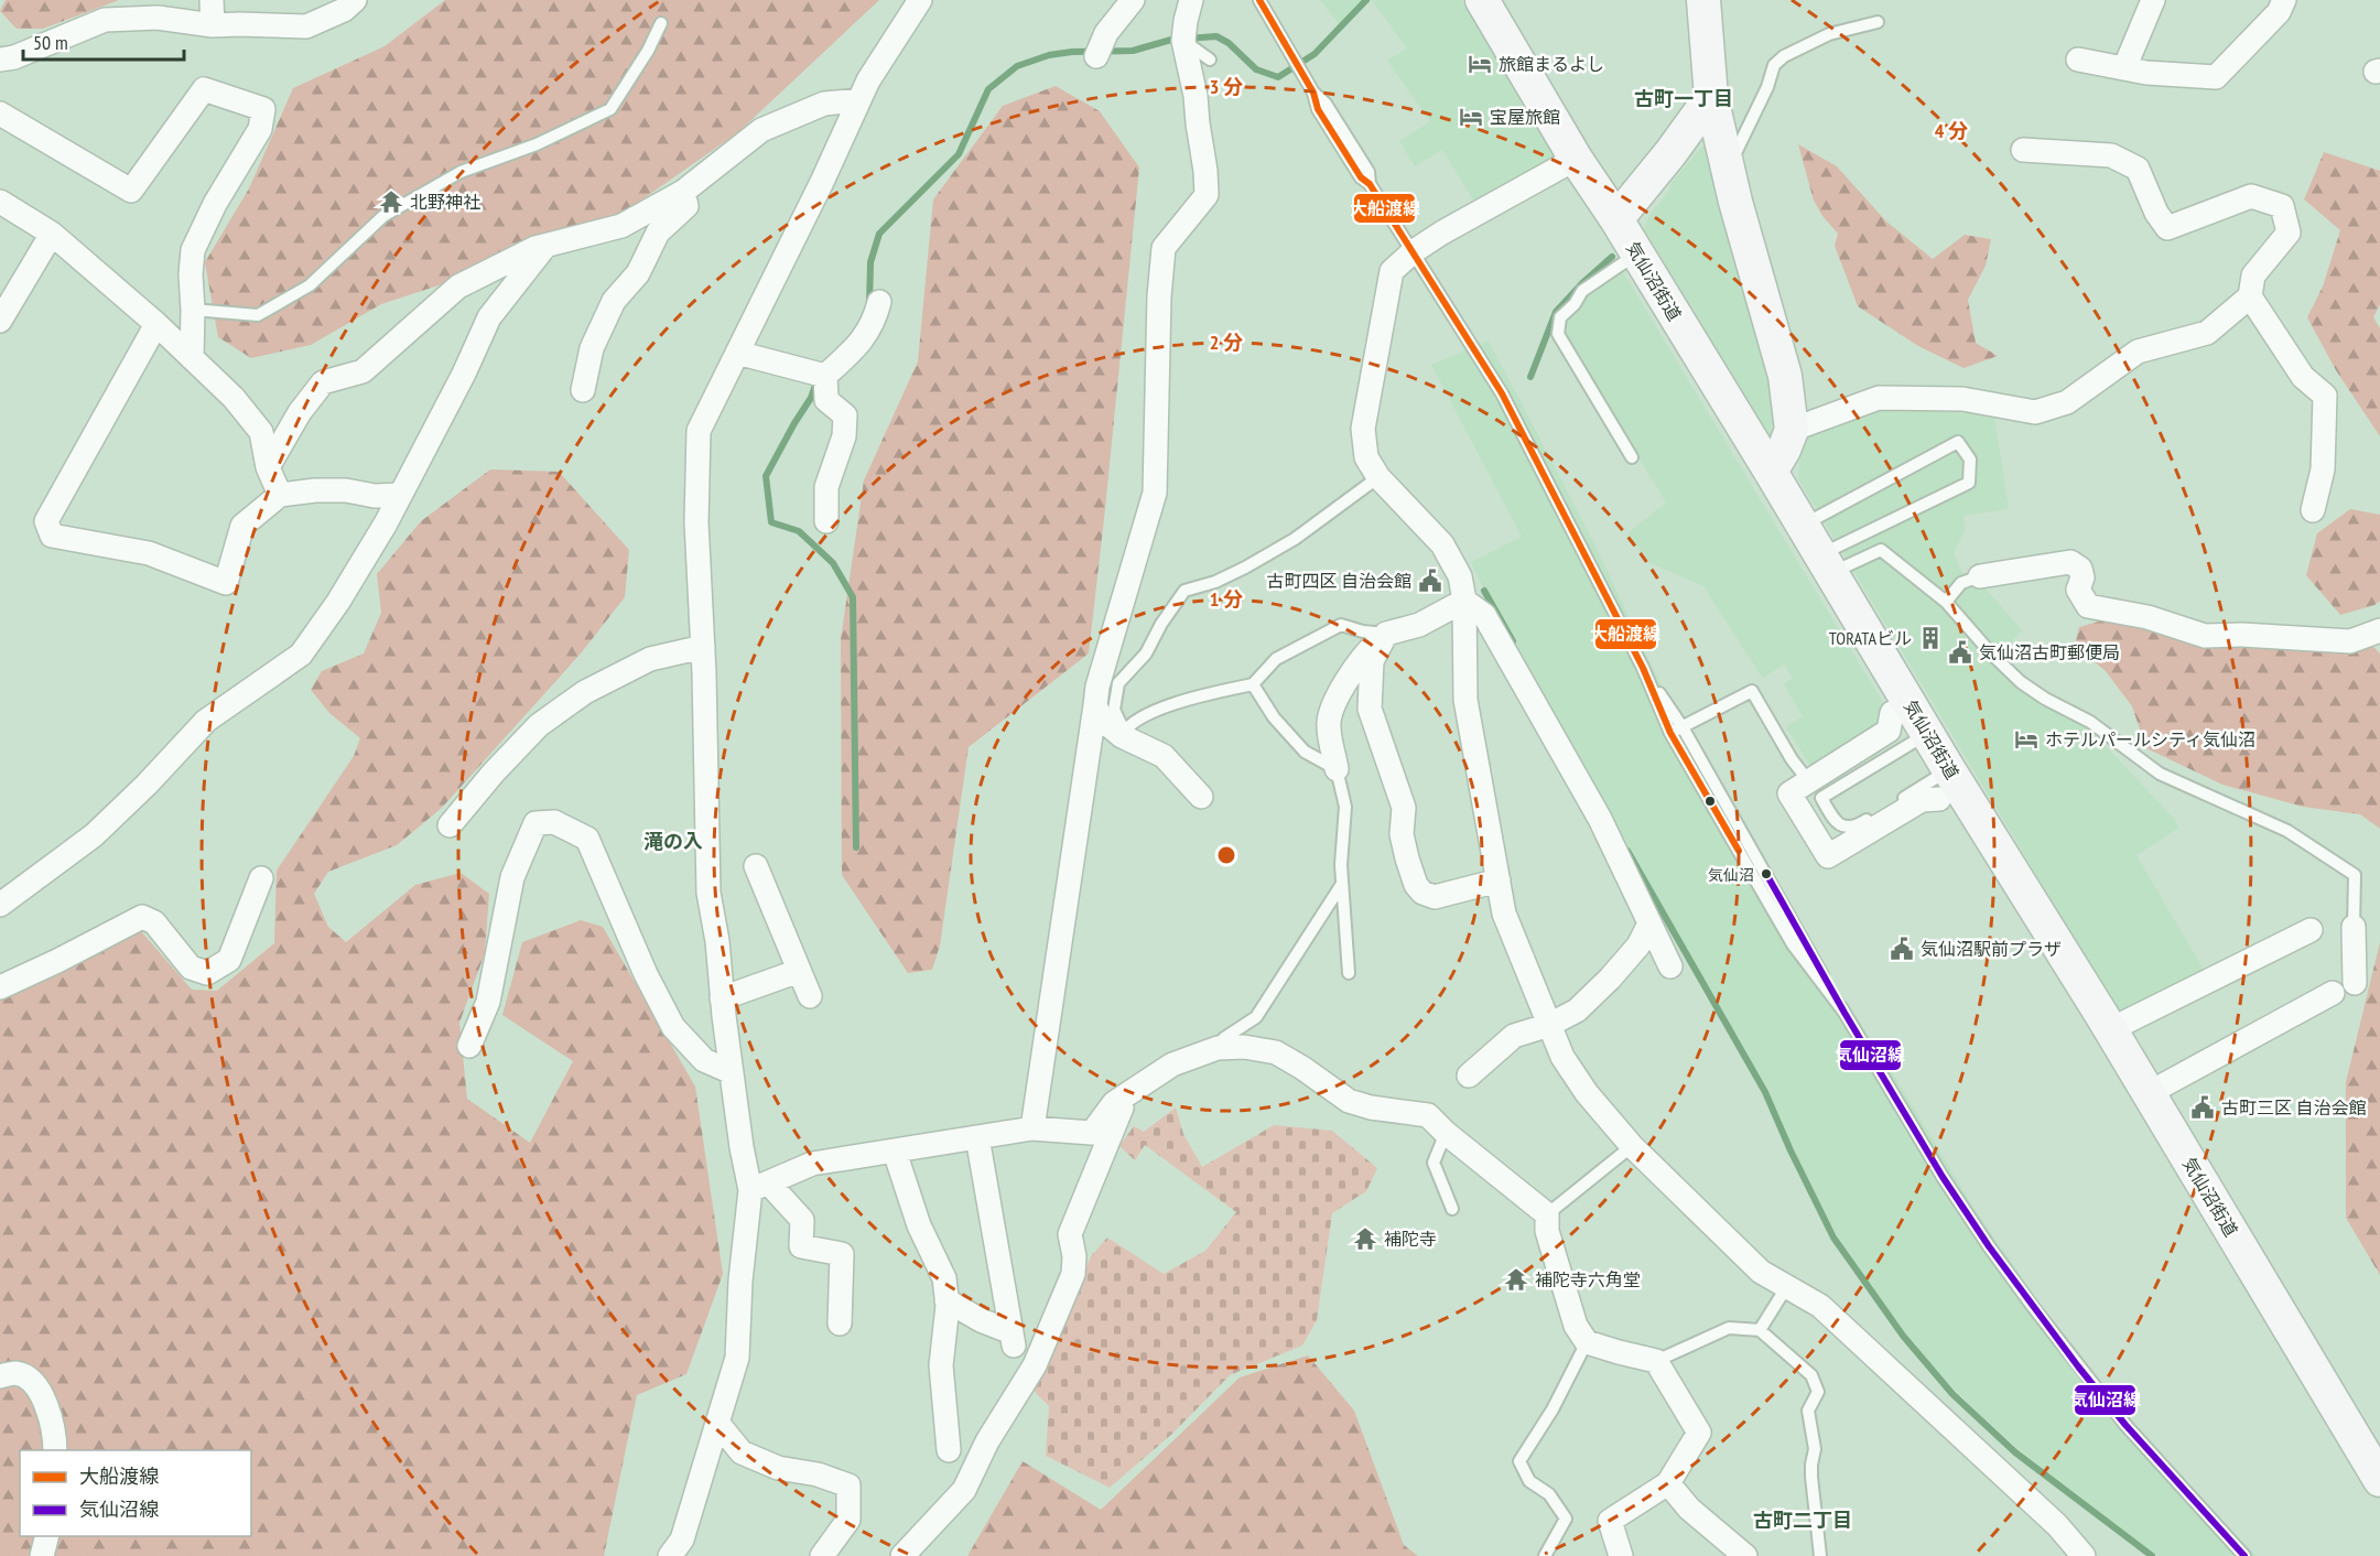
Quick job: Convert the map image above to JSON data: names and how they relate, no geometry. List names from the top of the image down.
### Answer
{
  "streets": {
    "street": ["気仙沼街道"]
  },
  "districts": ["古町一丁目", "滝の入", "古町二丁目"],
  "places": {
    "hotel": ["旅館まるよし", "宝屋旅館", "ホテルパールシティ気仙沼"],
    "temple": ["北野神社", "補陀寺", "補陀寺六角堂"],
    "public building": [
      "古町四区 自治会館",
      "気仙沼古町郵便局",
      "気仙沼駅前プラザ",
      "古町三区 自治会館"
    ],
    "building": ["TORATAビル"],
    "other": ["気仙沼"]
  },
  "lines": ["transit line 大船渡線", "transit line 気仙沼線"],
  "legend": ["大船渡線", "気仙沼線"],
  "scale_bar": "50 m",
  "rings": [
    "3 分",
    "4 分",
    "2 分",
    "1 分"
  ]
}
